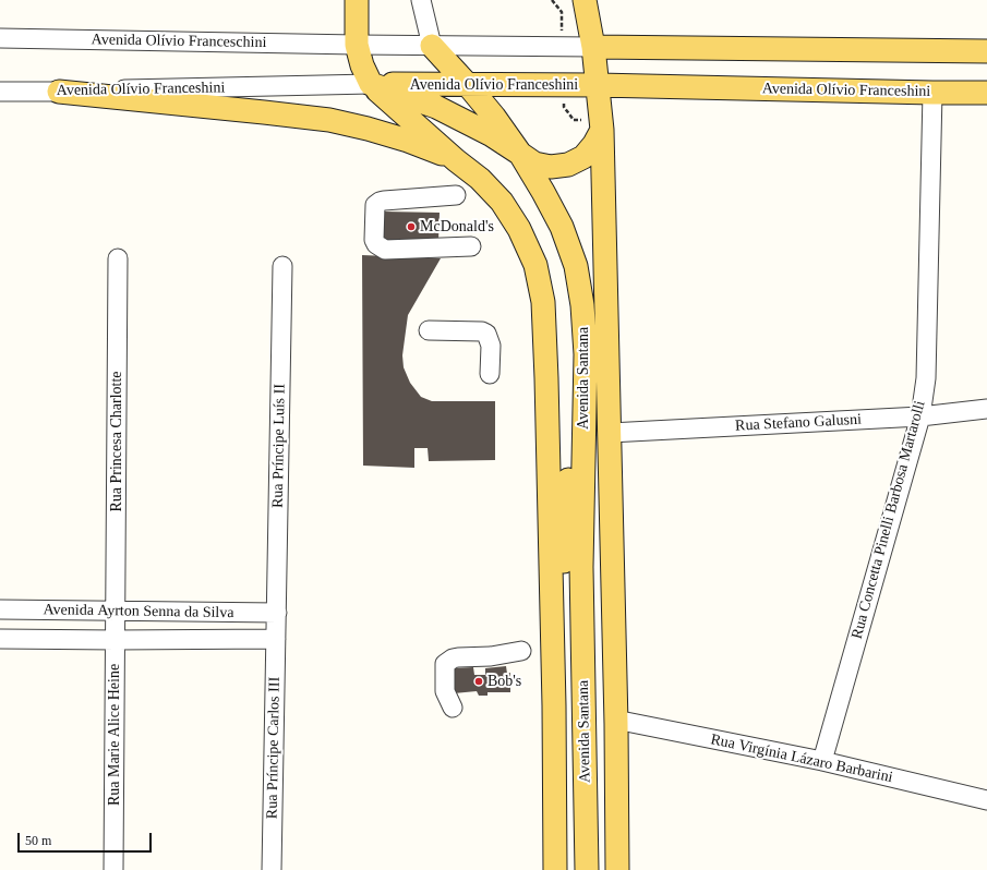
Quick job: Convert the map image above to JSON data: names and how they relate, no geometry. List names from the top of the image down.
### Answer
{
  "streets": {
    "main road": ["Avenida Olívio Franceshini", "Avenida Santana"],
    "street": [
      "Avenida Olívio Franceschini",
      "Rua Stefano Galusni",
      "Rua Princesa Charlotte",
      "Rua Príncipe Luís II",
      "Rua Concetta Pinelli Barbosa Martarolli",
      "Avenida Ayrton Senna da Silva",
      "Rua Marie Alice Heine",
      "Rua Príncipe Carlos III",
      "Rua Virgínia Lázaro Barbarini"
    ]
  },
  "crossings": [
    ["Avenida Olívio Franceshini", "Avenida Santana"],
    ["Avenida Olívio Franceshini", "Rua Concetta Pinelli Barbosa Martarolli"],
    ["Avenida Santana", "Rua Stefano Galusni"],
    ["Avenida Santana", "Rua Virgínia Lázaro Barbarini"],
    ["Rua Stefano Galusni", "Rua Concetta Pinelli Barbosa Martarolli"],
    ["Rua Princesa Charlotte", "Avenida Ayrton Senna da Silva"],
    ["Rua Princesa Charlotte", "Rua Marie Alice Heine"],
    ["Rua Príncipe Luís II", "Avenida Ayrton Senna da Silva"],
    ["Rua Príncipe Luís II", "Rua Príncipe Carlos III"],
    ["Rua Concetta Pinelli Barbosa Martarolli", "Rua Virgínia Lázaro Barbarini"],
    ["Avenida Ayrton Senna da Silva", "Rua Marie Alice Heine"],
    ["Avenida Ayrton Senna da Silva", "Rua Príncipe Carlos III"]
  ],
  "places": ["McDonald's", "Bob's"],
  "scale_bar": "50 m"
}
